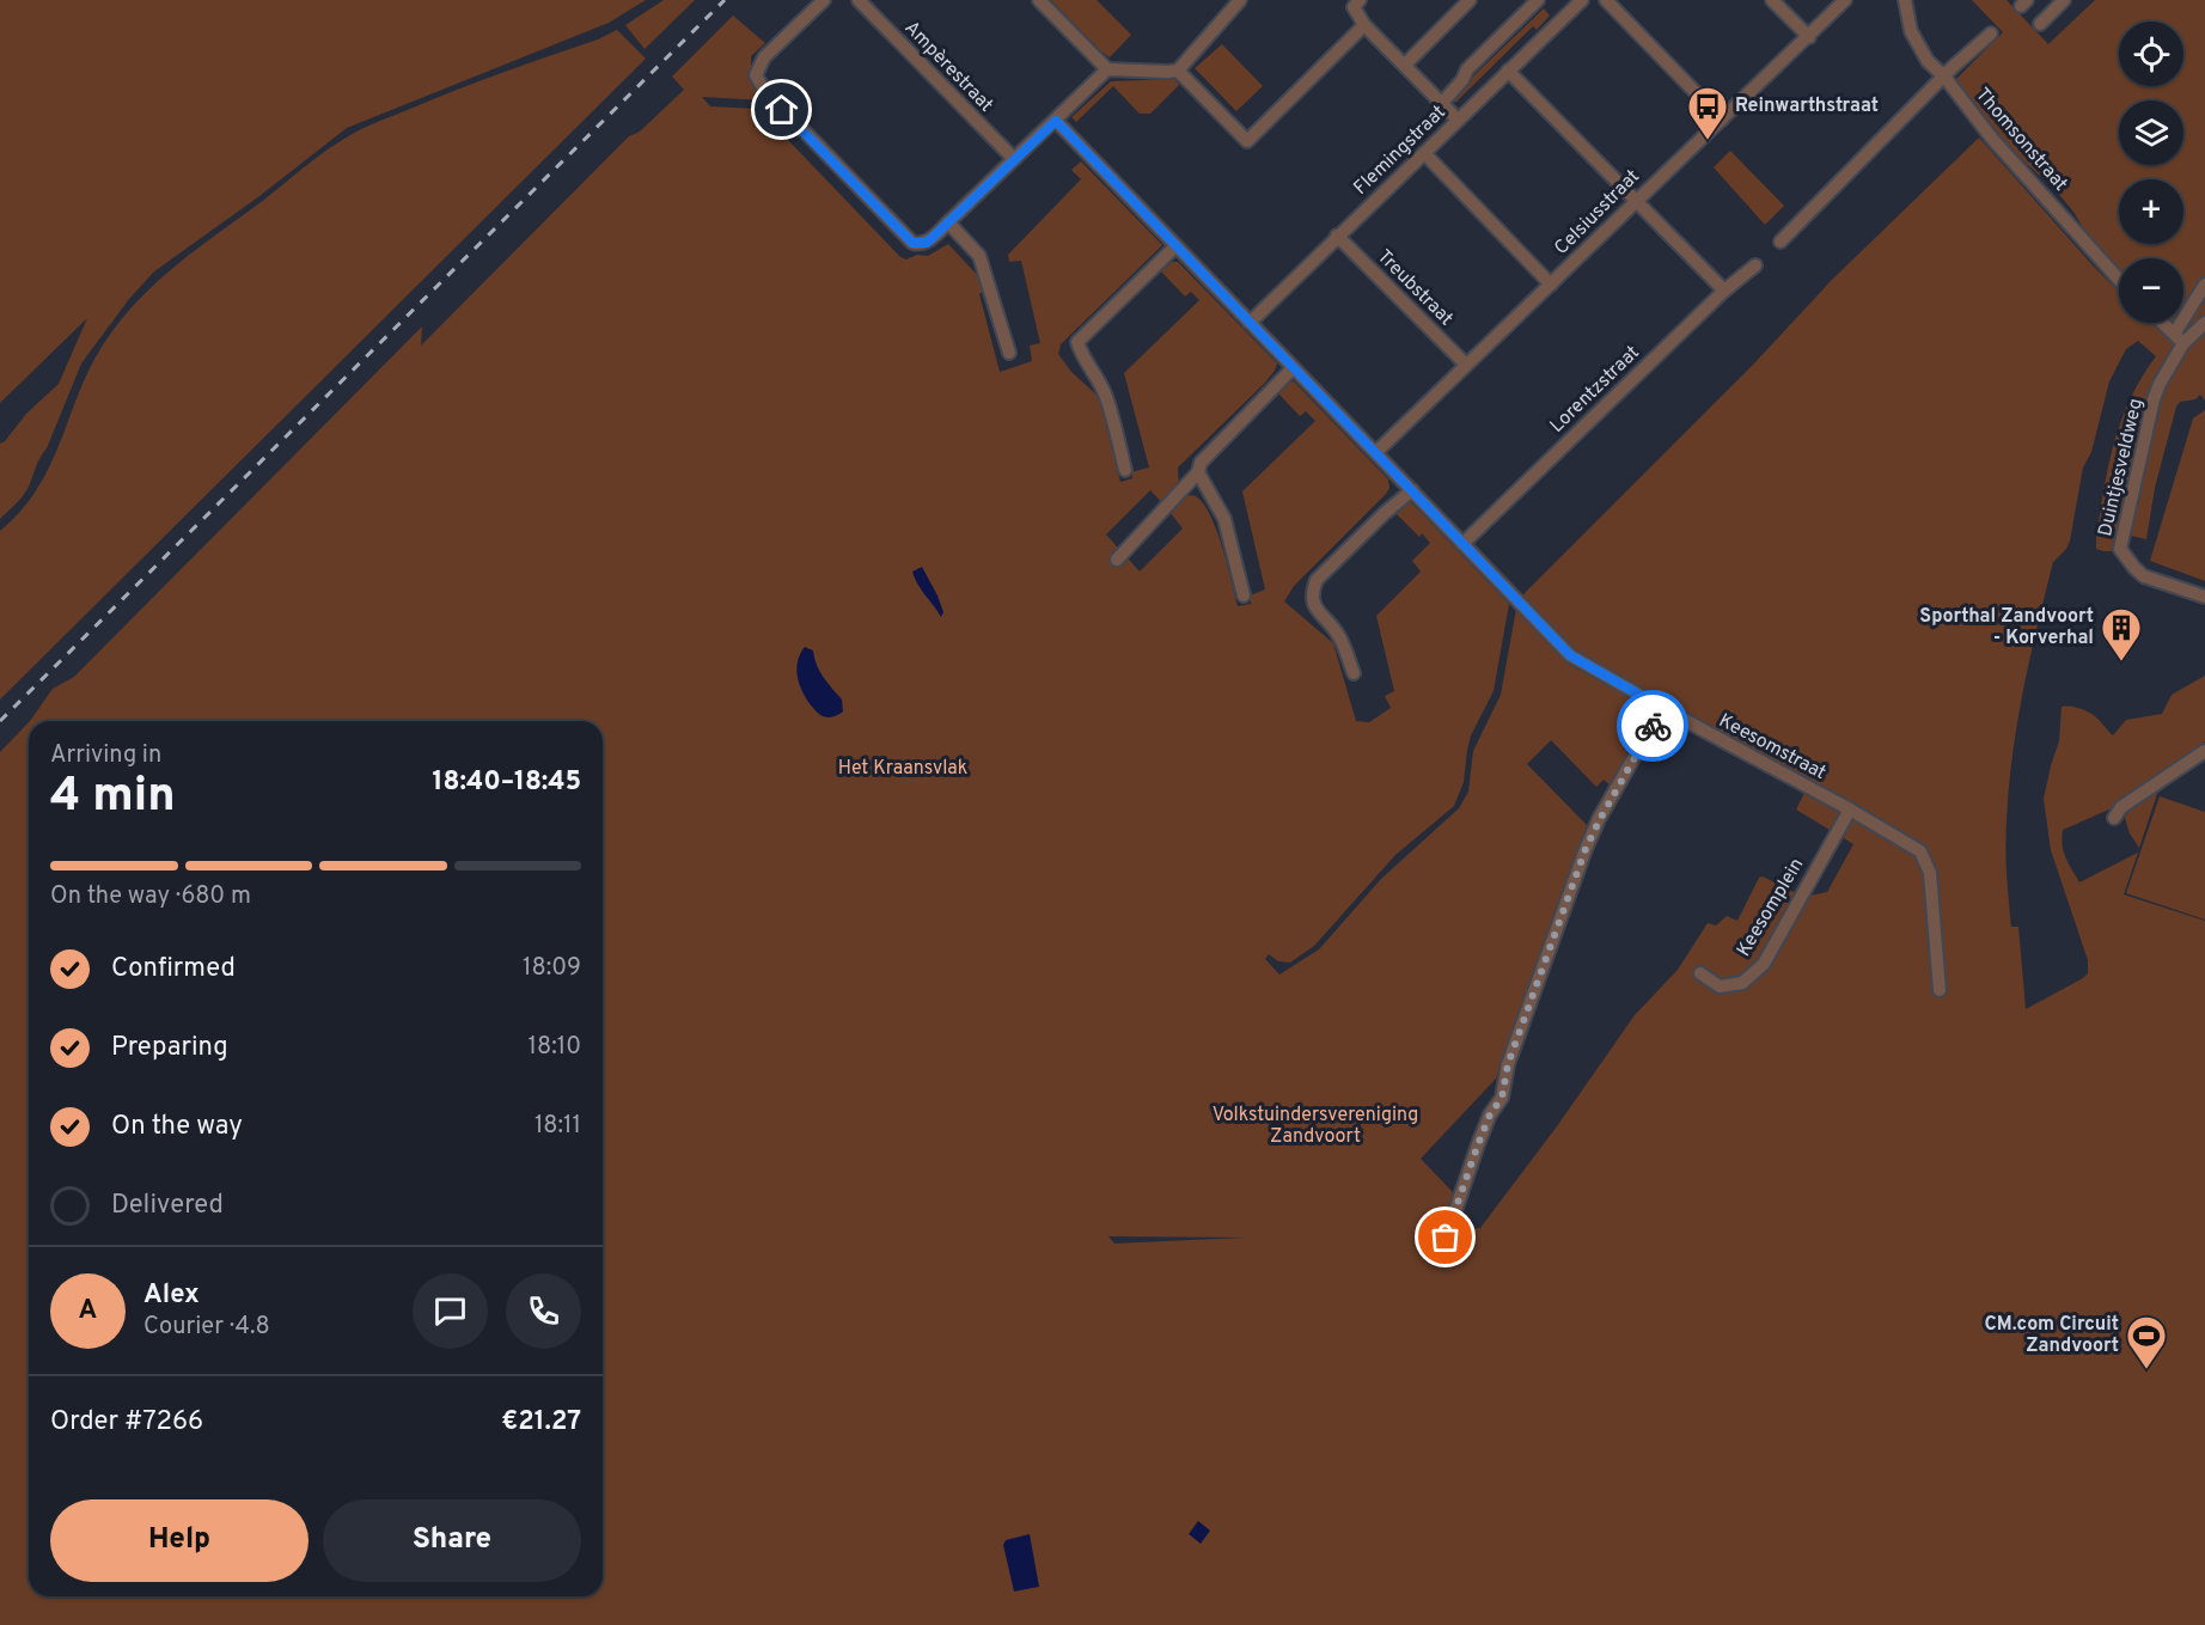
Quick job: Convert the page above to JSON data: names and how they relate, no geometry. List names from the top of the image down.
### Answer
{
  "streets": {
    "street": [
      "Ampèrestraat",
      "Thomsonstraat",
      "Flemingstraat",
      "Celsiusstraat",
      "Treubstraat",
      "Lorentzstraat",
      "Duintjesveldweg",
      "Keesomstraat",
      "Keesomplein"
    ]
  },
  "crossings": [
    ["Flemingstraat", "Treubstraat"],
    ["Flemingstraat", "Keesomstraat"],
    ["Celsiusstraat", "Treubstraat"],
    ["Celsiusstraat", "Keesomstraat"],
    ["Lorentzstraat", "Keesomstraat"],
    ["Keesomstraat", "Keesomplein"]
  ],
  "parks": ["Het Kraansvlak", "Volkstuindersvereniging Zandvoort"],
  "places": {
    "bus stop": ["Reinwarthstraat"],
    "building": ["Sporthal Zandvoort - Korverhal"],
    "sports": ["CM.com Circuit Zandvoort"]
  },
  "page": {
    "map_buttons": ["+", "−"],
    "heading": ["4 min", "Arriving in", "18:40–18:45"],
    "panel": [
      "Alex",
      "Courier · 4.8",
      "Order #7266",
      "€21.27"
    ],
    "bar": "On the way · 680 m",
    "list": [
      ["Confirmed", "18:09"],
      ["Preparing", "18:10"],
      ["On the way", "18:11"],
      "Delivered"
    ],
    "round": "A",
    "buttons": ["Help", "Share"]
  }
}
